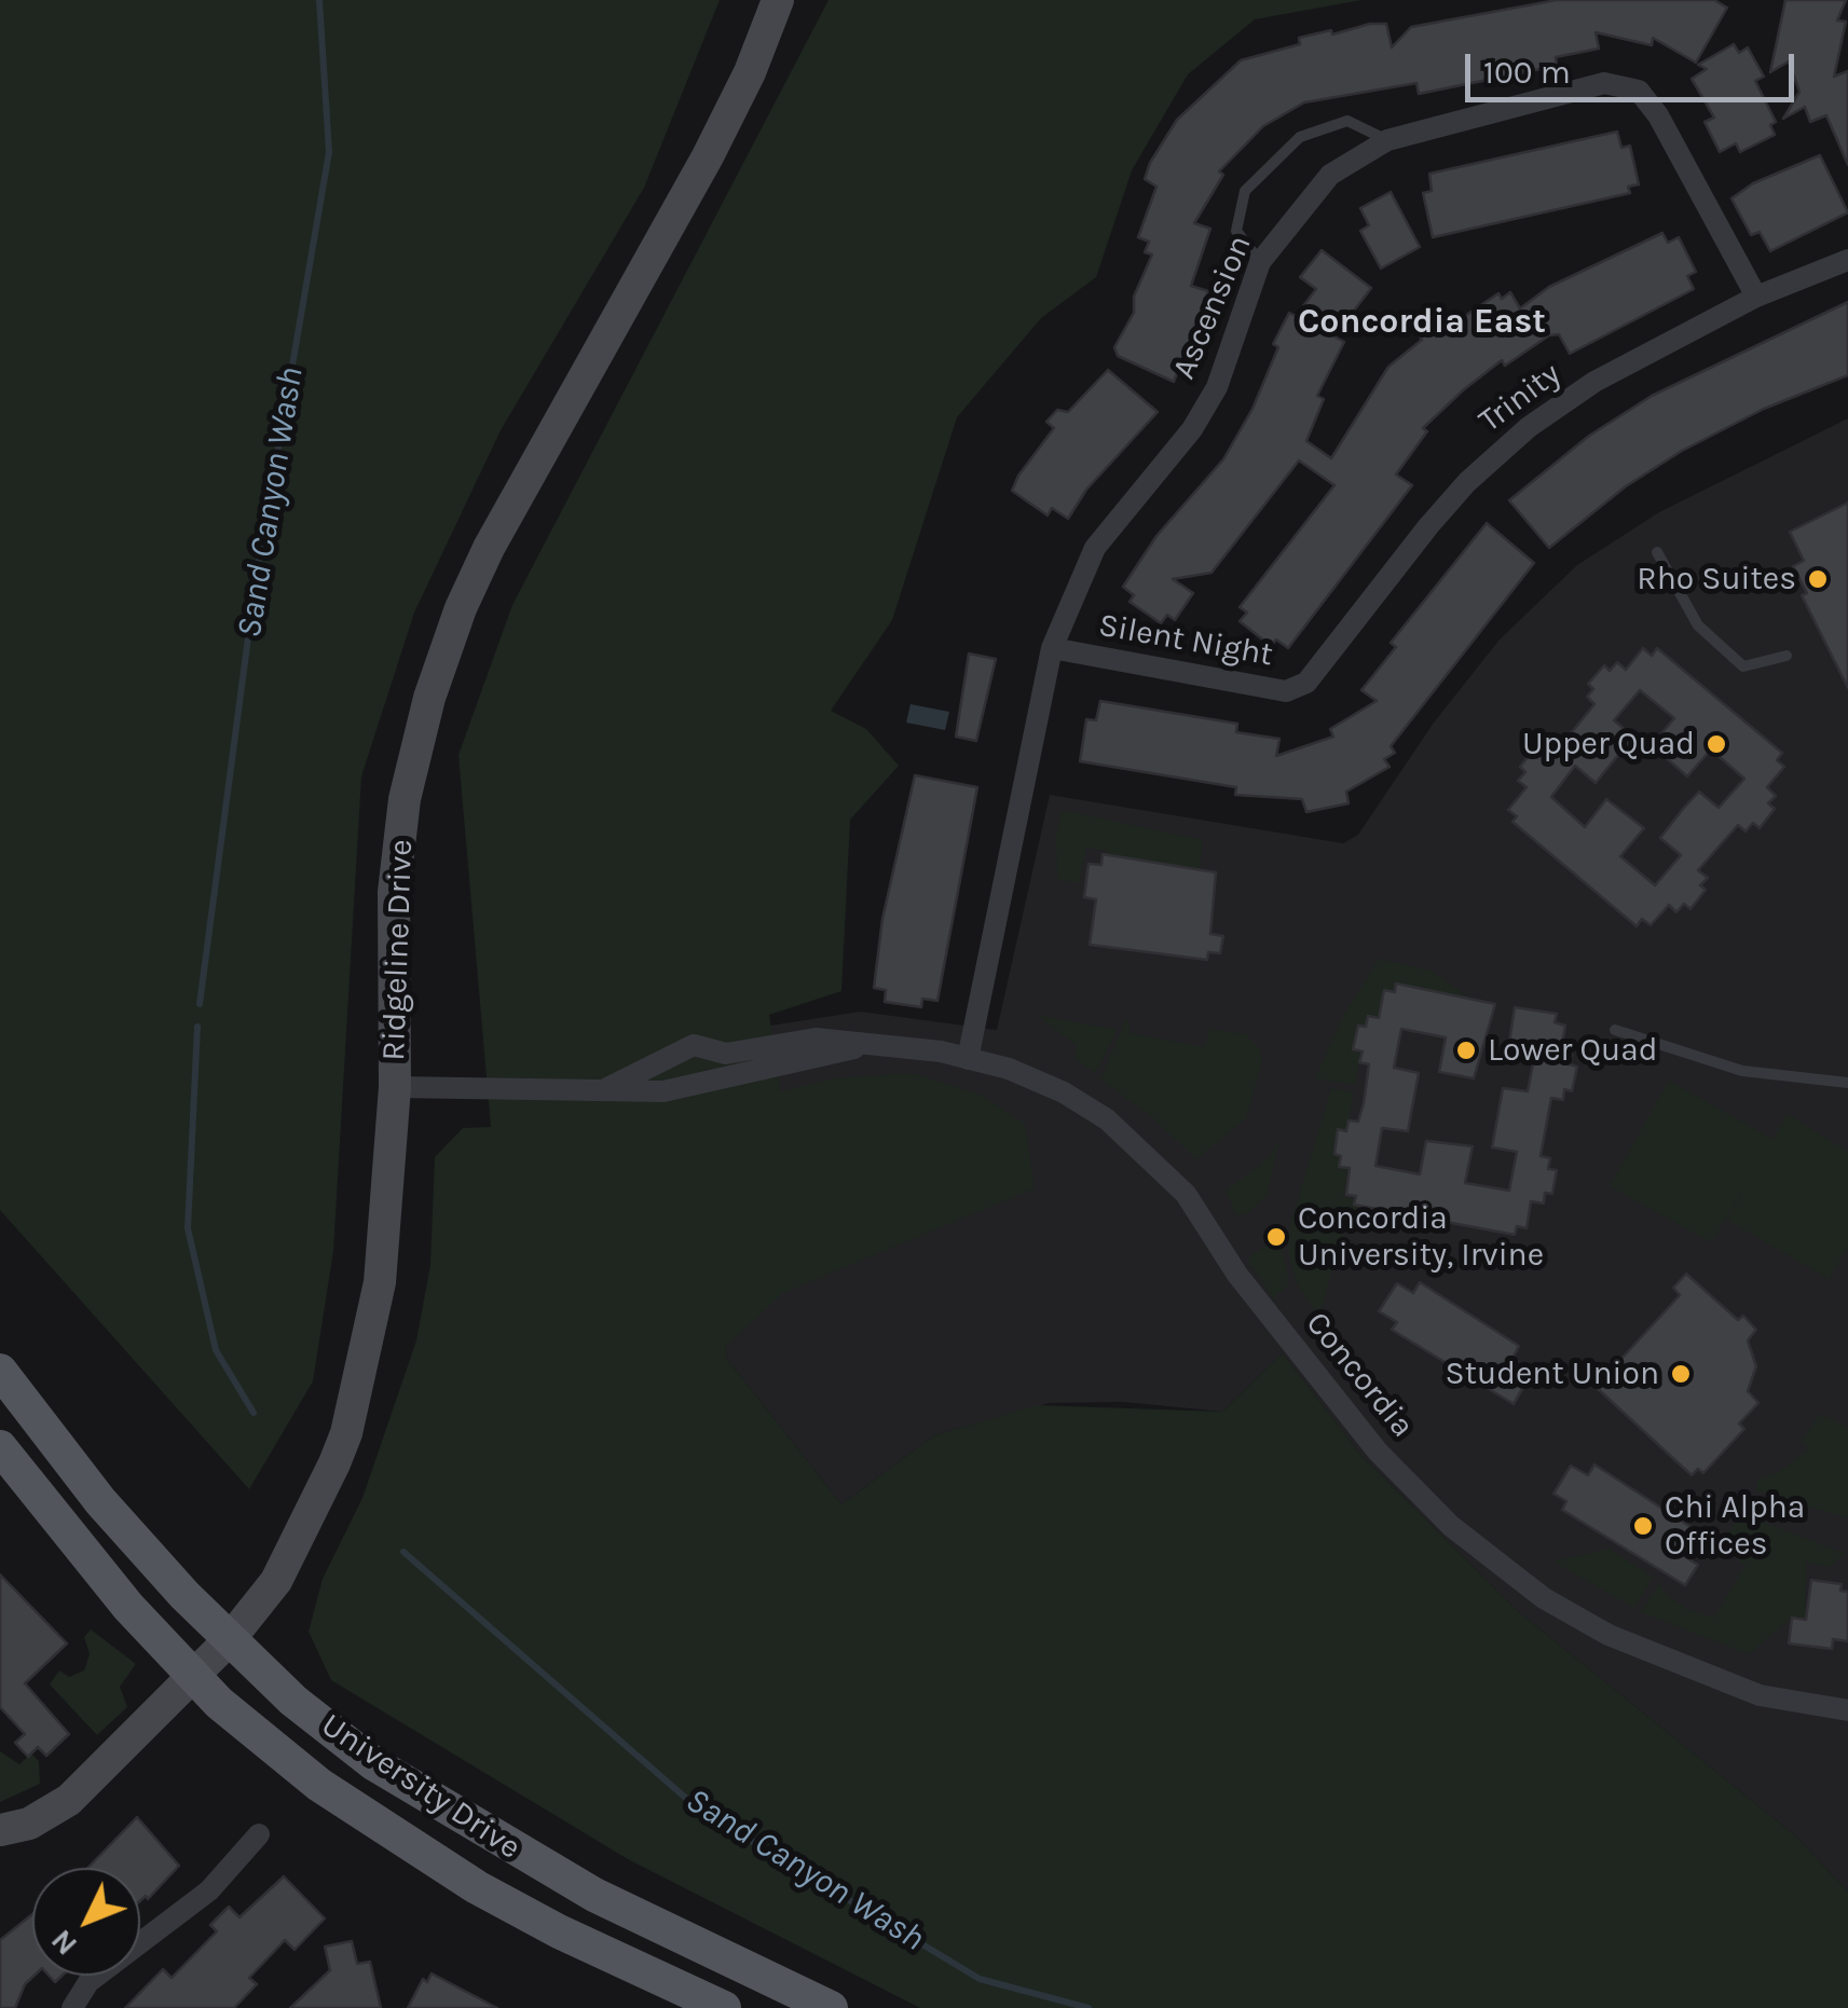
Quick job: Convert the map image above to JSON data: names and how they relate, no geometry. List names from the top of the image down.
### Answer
{
  "streets": {
    "main road": ["University Drive"],
    "street": [
      "Ascension",
      "Trinity",
      "Silent Night",
      "Ridgeline Drive",
      "Concordia"
    ]
  },
  "crossings": [
    ["Ascension", "Trinity"],
    ["Ascension", "Silent Night"],
    ["Ascension", "Concordia"],
    ["Trinity", "Silent Night"],
    ["Ridgeline Drive", "Concordia"],
    ["Ridgeline Drive", "University Drive"]
  ],
  "districts": ["Concordia East"],
  "water": ["Sand Canyon Wash"],
  "places": [
    "Rho Suites",
    "Upper Quad",
    "Lower Quad",
    "Concordia University, Irvine",
    "Student Union",
    "Chi Alpha Offices"
  ],
  "scale_bar": "100 m",
  "north": "bottom left"
}
